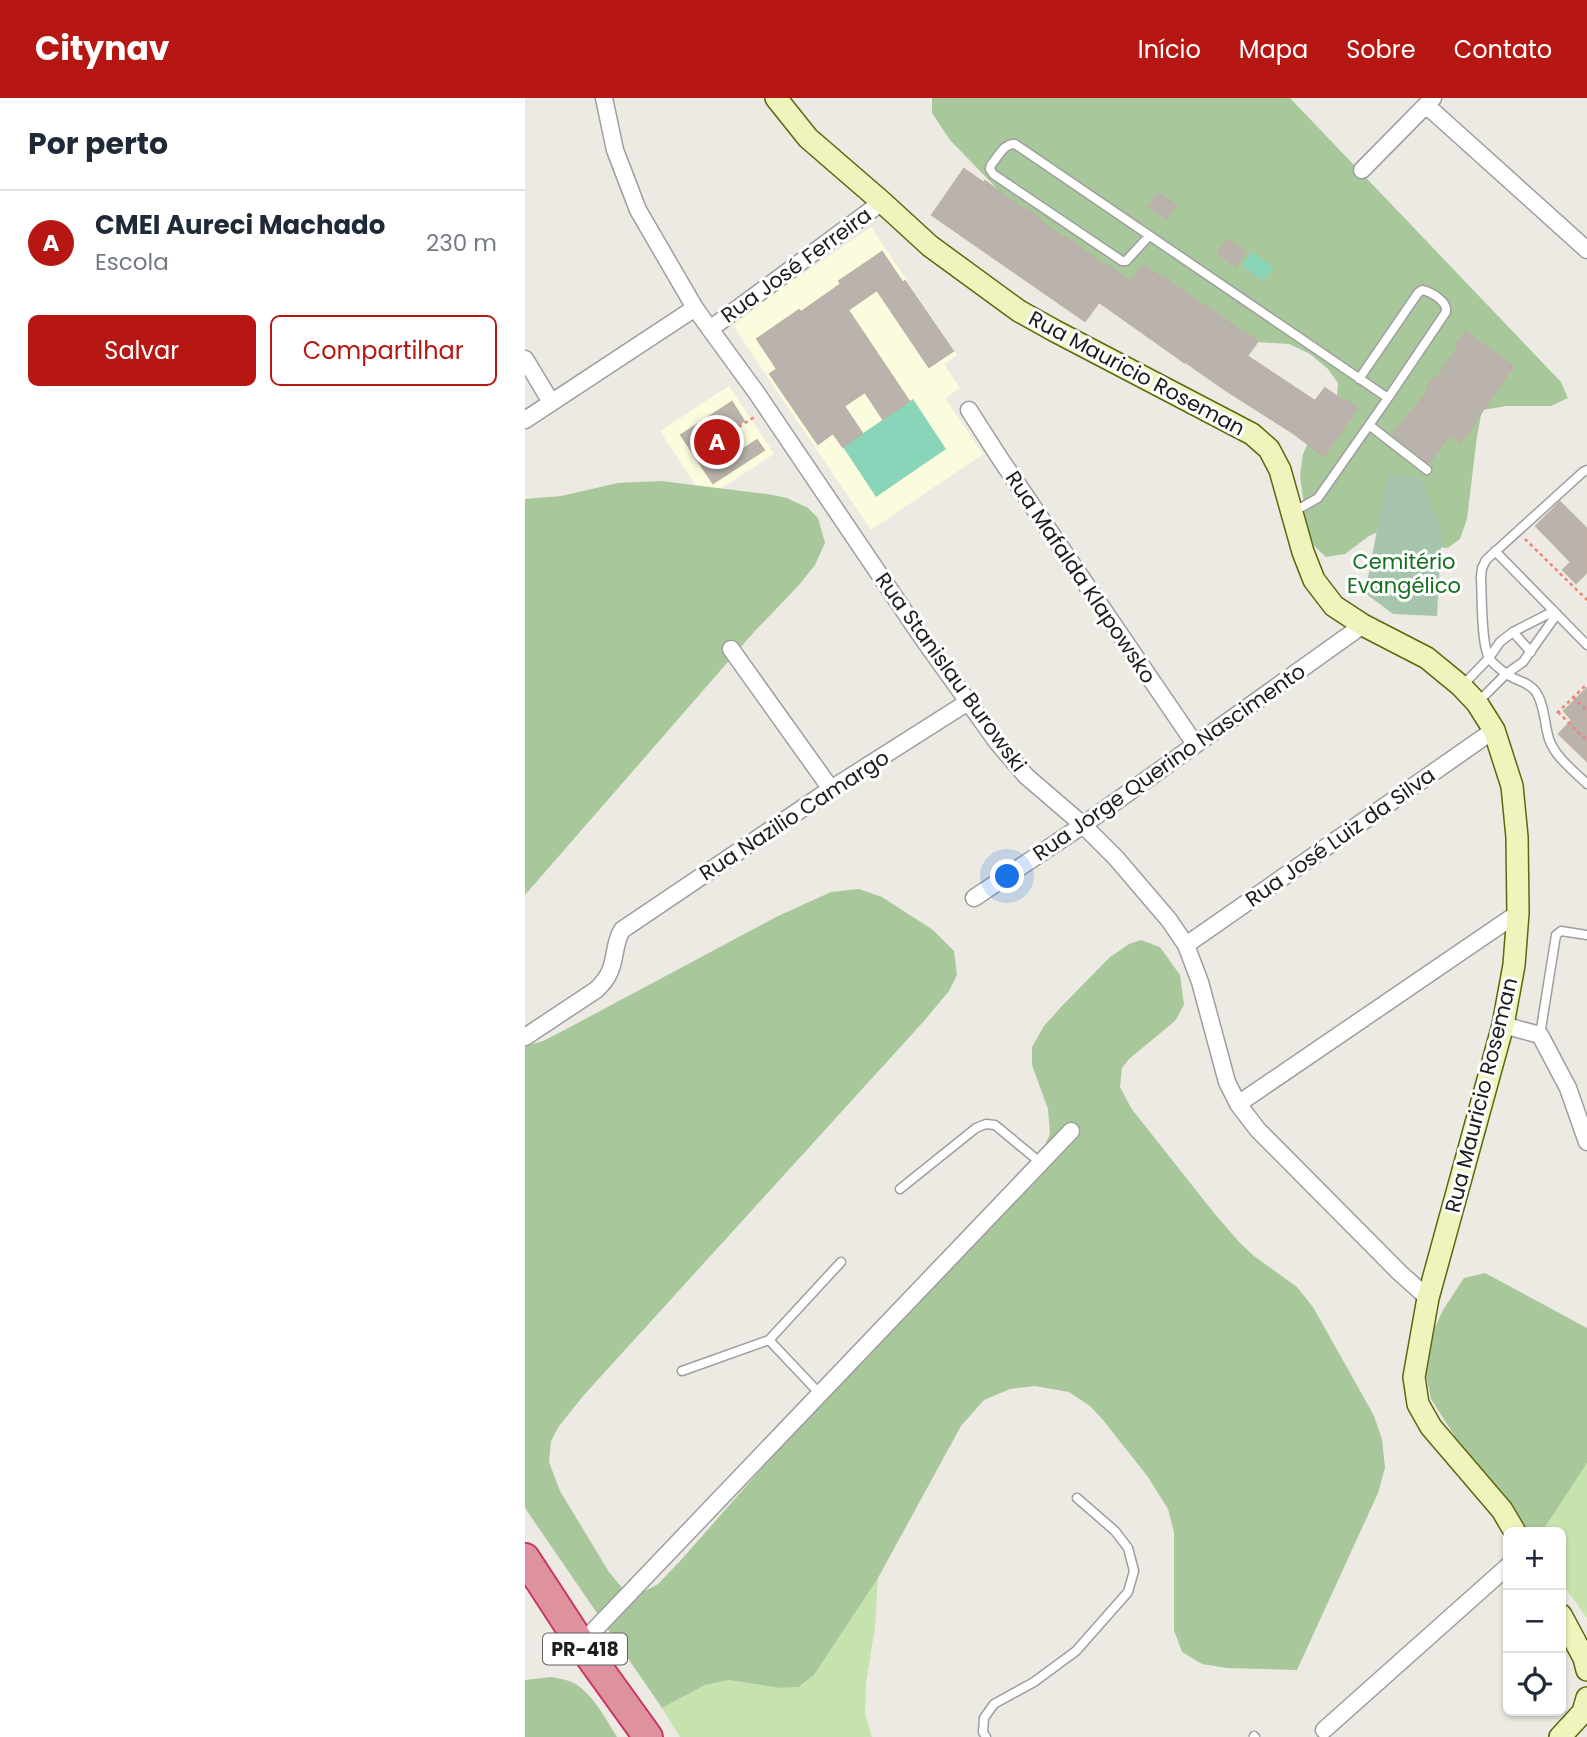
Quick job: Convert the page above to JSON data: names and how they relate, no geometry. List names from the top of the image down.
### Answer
{
  "streets": {
    "highway": ["PR-418"],
    "main road": ["Rua Mauricio Roseman"],
    "street": [
      "Rua José Ferreira",
      "Rua Mafalda Klapowsko",
      "Rua Stanislau Burowski",
      "Rua Jorge Querino Nascimento",
      "Rua Nazilio Camargo",
      "Rua José Luiz da Silva"
    ]
  },
  "crossings": [
    ["Rua José Ferreira", "Rua Mauricio Roseman"],
    ["Rua José Ferreira", "Rua Stanislau Burowski"],
    ["Rua Mauricio Roseman", "Rua Stanislau Burowski"],
    ["Rua Mauricio Roseman", "Rua Jorge Querino Nascimento"],
    ["Rua Mauricio Roseman", "Rua José Luiz da Silva"],
    ["Rua Mafalda Klapowsko", "Rua Jorge Querino Nascimento"],
    ["Rua Stanislau Burowski", "Rua Jorge Querino Nascimento"],
    ["Rua Stanislau Burowski", "Rua Nazilio Camargo"],
    ["Rua Stanislau Burowski", "Rua José Luiz da Silva"]
  ],
  "parks": ["Cemitério Evangélico"],
  "page": {
    "header": "Citynav",
    "nav": [
      "Início",
      "Mapa",
      "Sobre",
      "Contato"
    ],
    "heading": "Por perto",
    "list": [
      {
        "mark": "A",
        "name": "CMEI Aureci Machado",
        "note": "Escola",
        "value": "230 m"
      }
    ],
    "buttons": ["Salvar", "Compartilhar"],
    "pins": "A",
    "map_buttons": ["+", "−"]
  }
}
